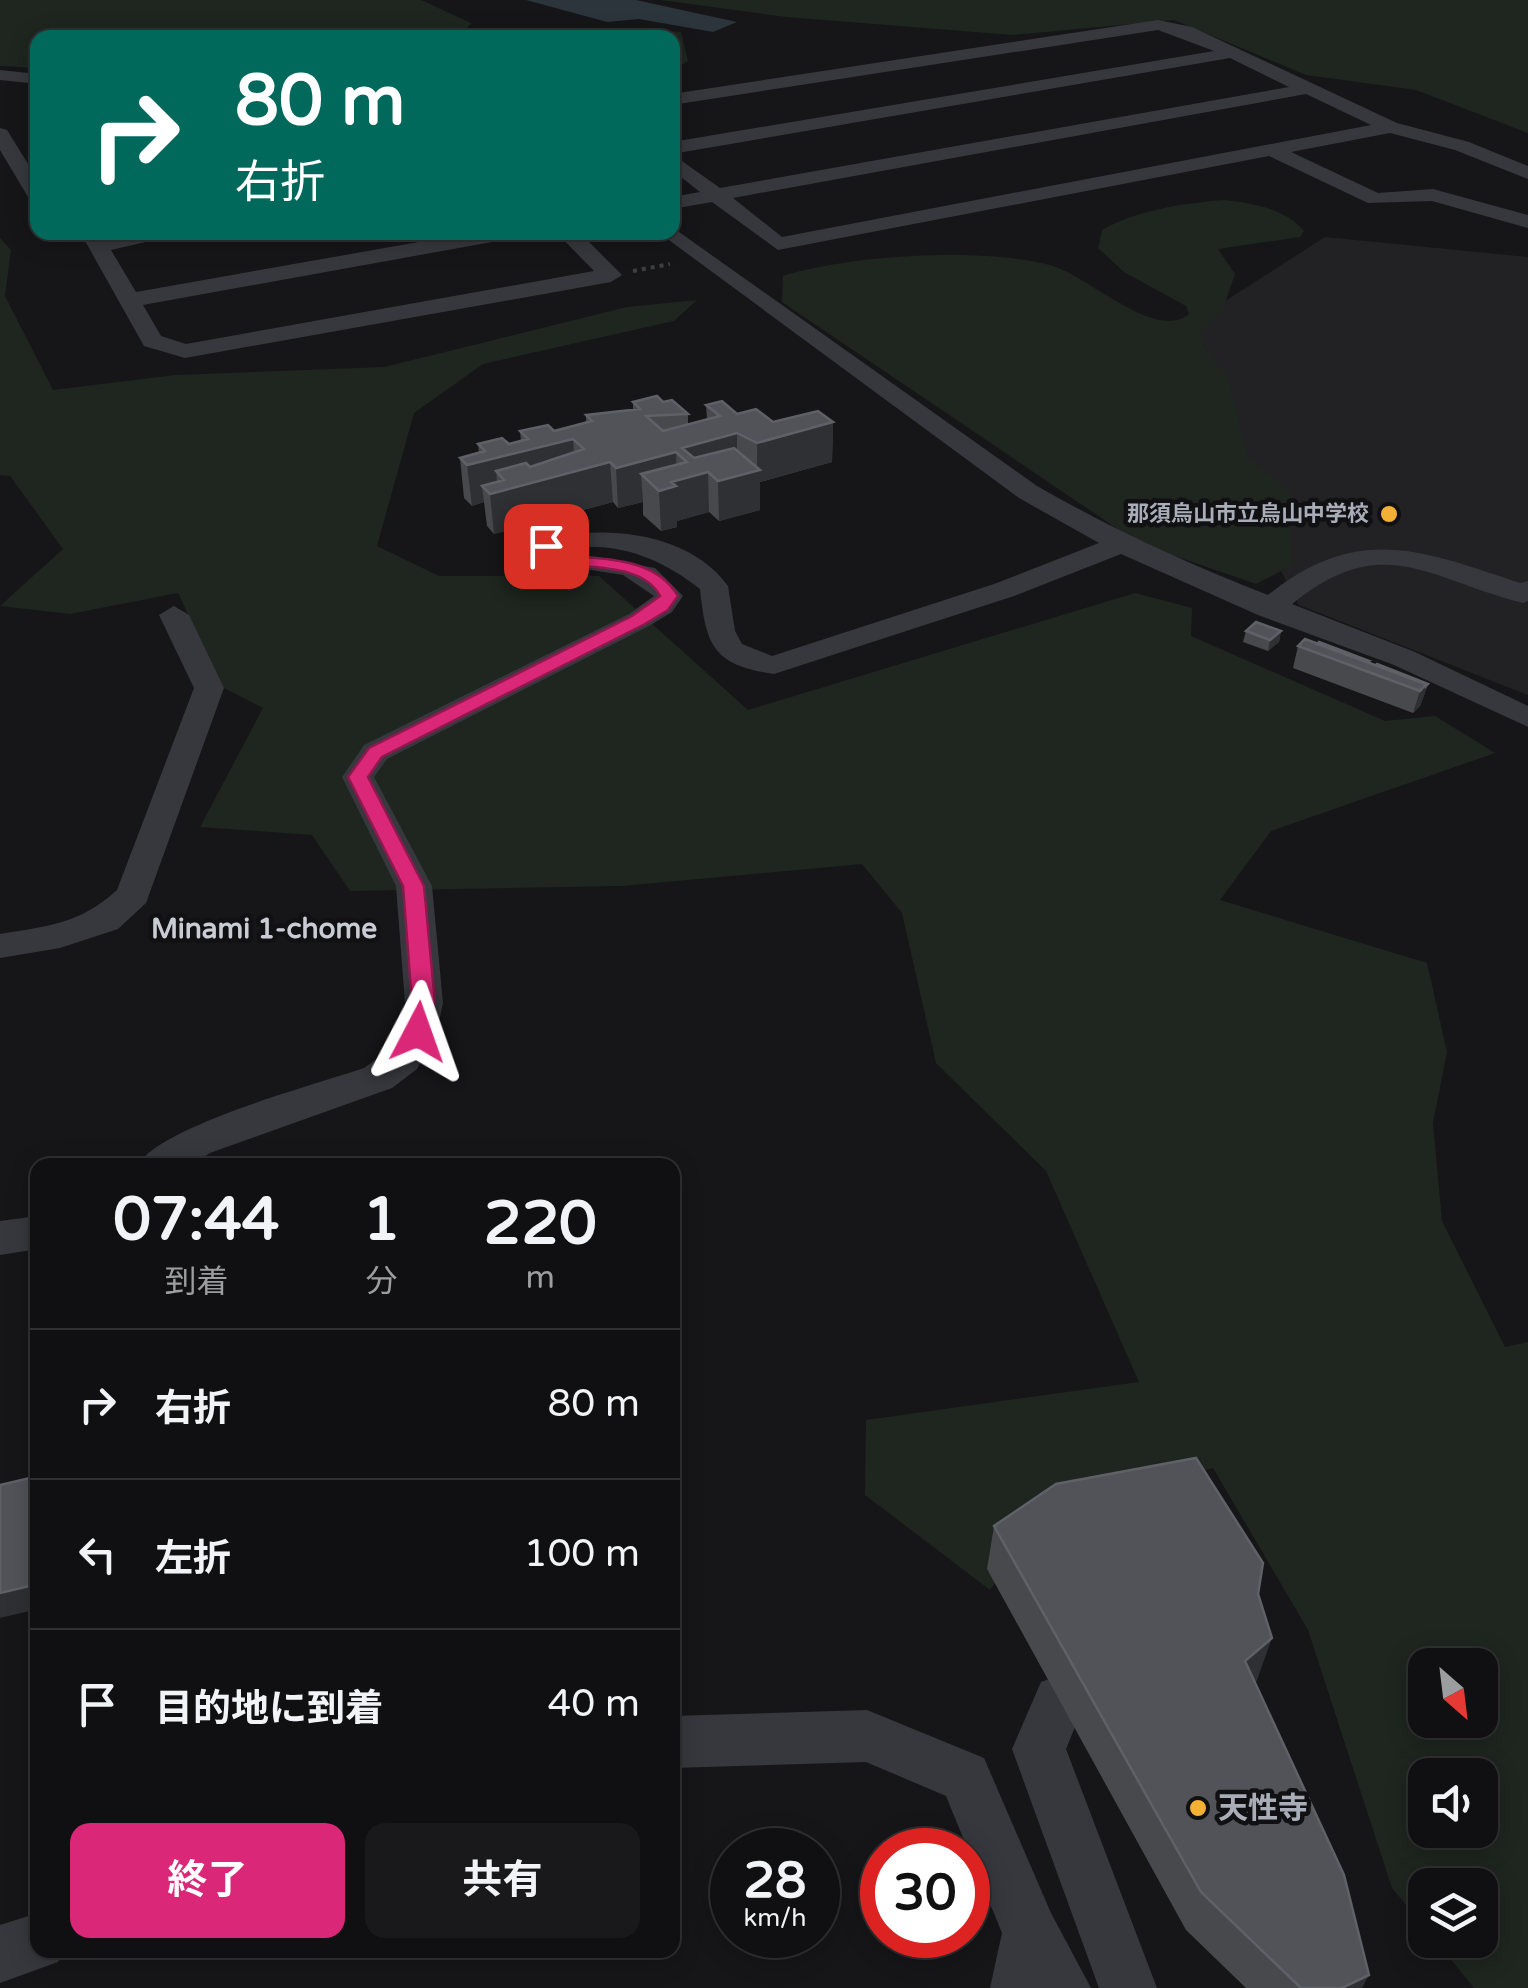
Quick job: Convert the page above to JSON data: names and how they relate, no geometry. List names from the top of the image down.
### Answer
{
  "districts": ["Minami 1-chome"],
  "places": ["那須烏山市立烏山中学校", "天性寺"],
  "north": "bottom right",
  "page": {
    "turn": ["80 m", "右折"],
    "eta": [
      "07:44",
      "到着",
      "1",
      "分",
      "220",
      "m"
    ],
    "list": [
      {
        "name": "右折",
        "value": "80 m"
      },
      {
        "name": "左折",
        "value": "100 m"
      },
      {
        "name": "目的地に到着",
        "value": "40 m"
      }
    ],
    "buttons": ["終了", "共有"],
    "speed": "28 km/h",
    "limit": "30"
  }
}
